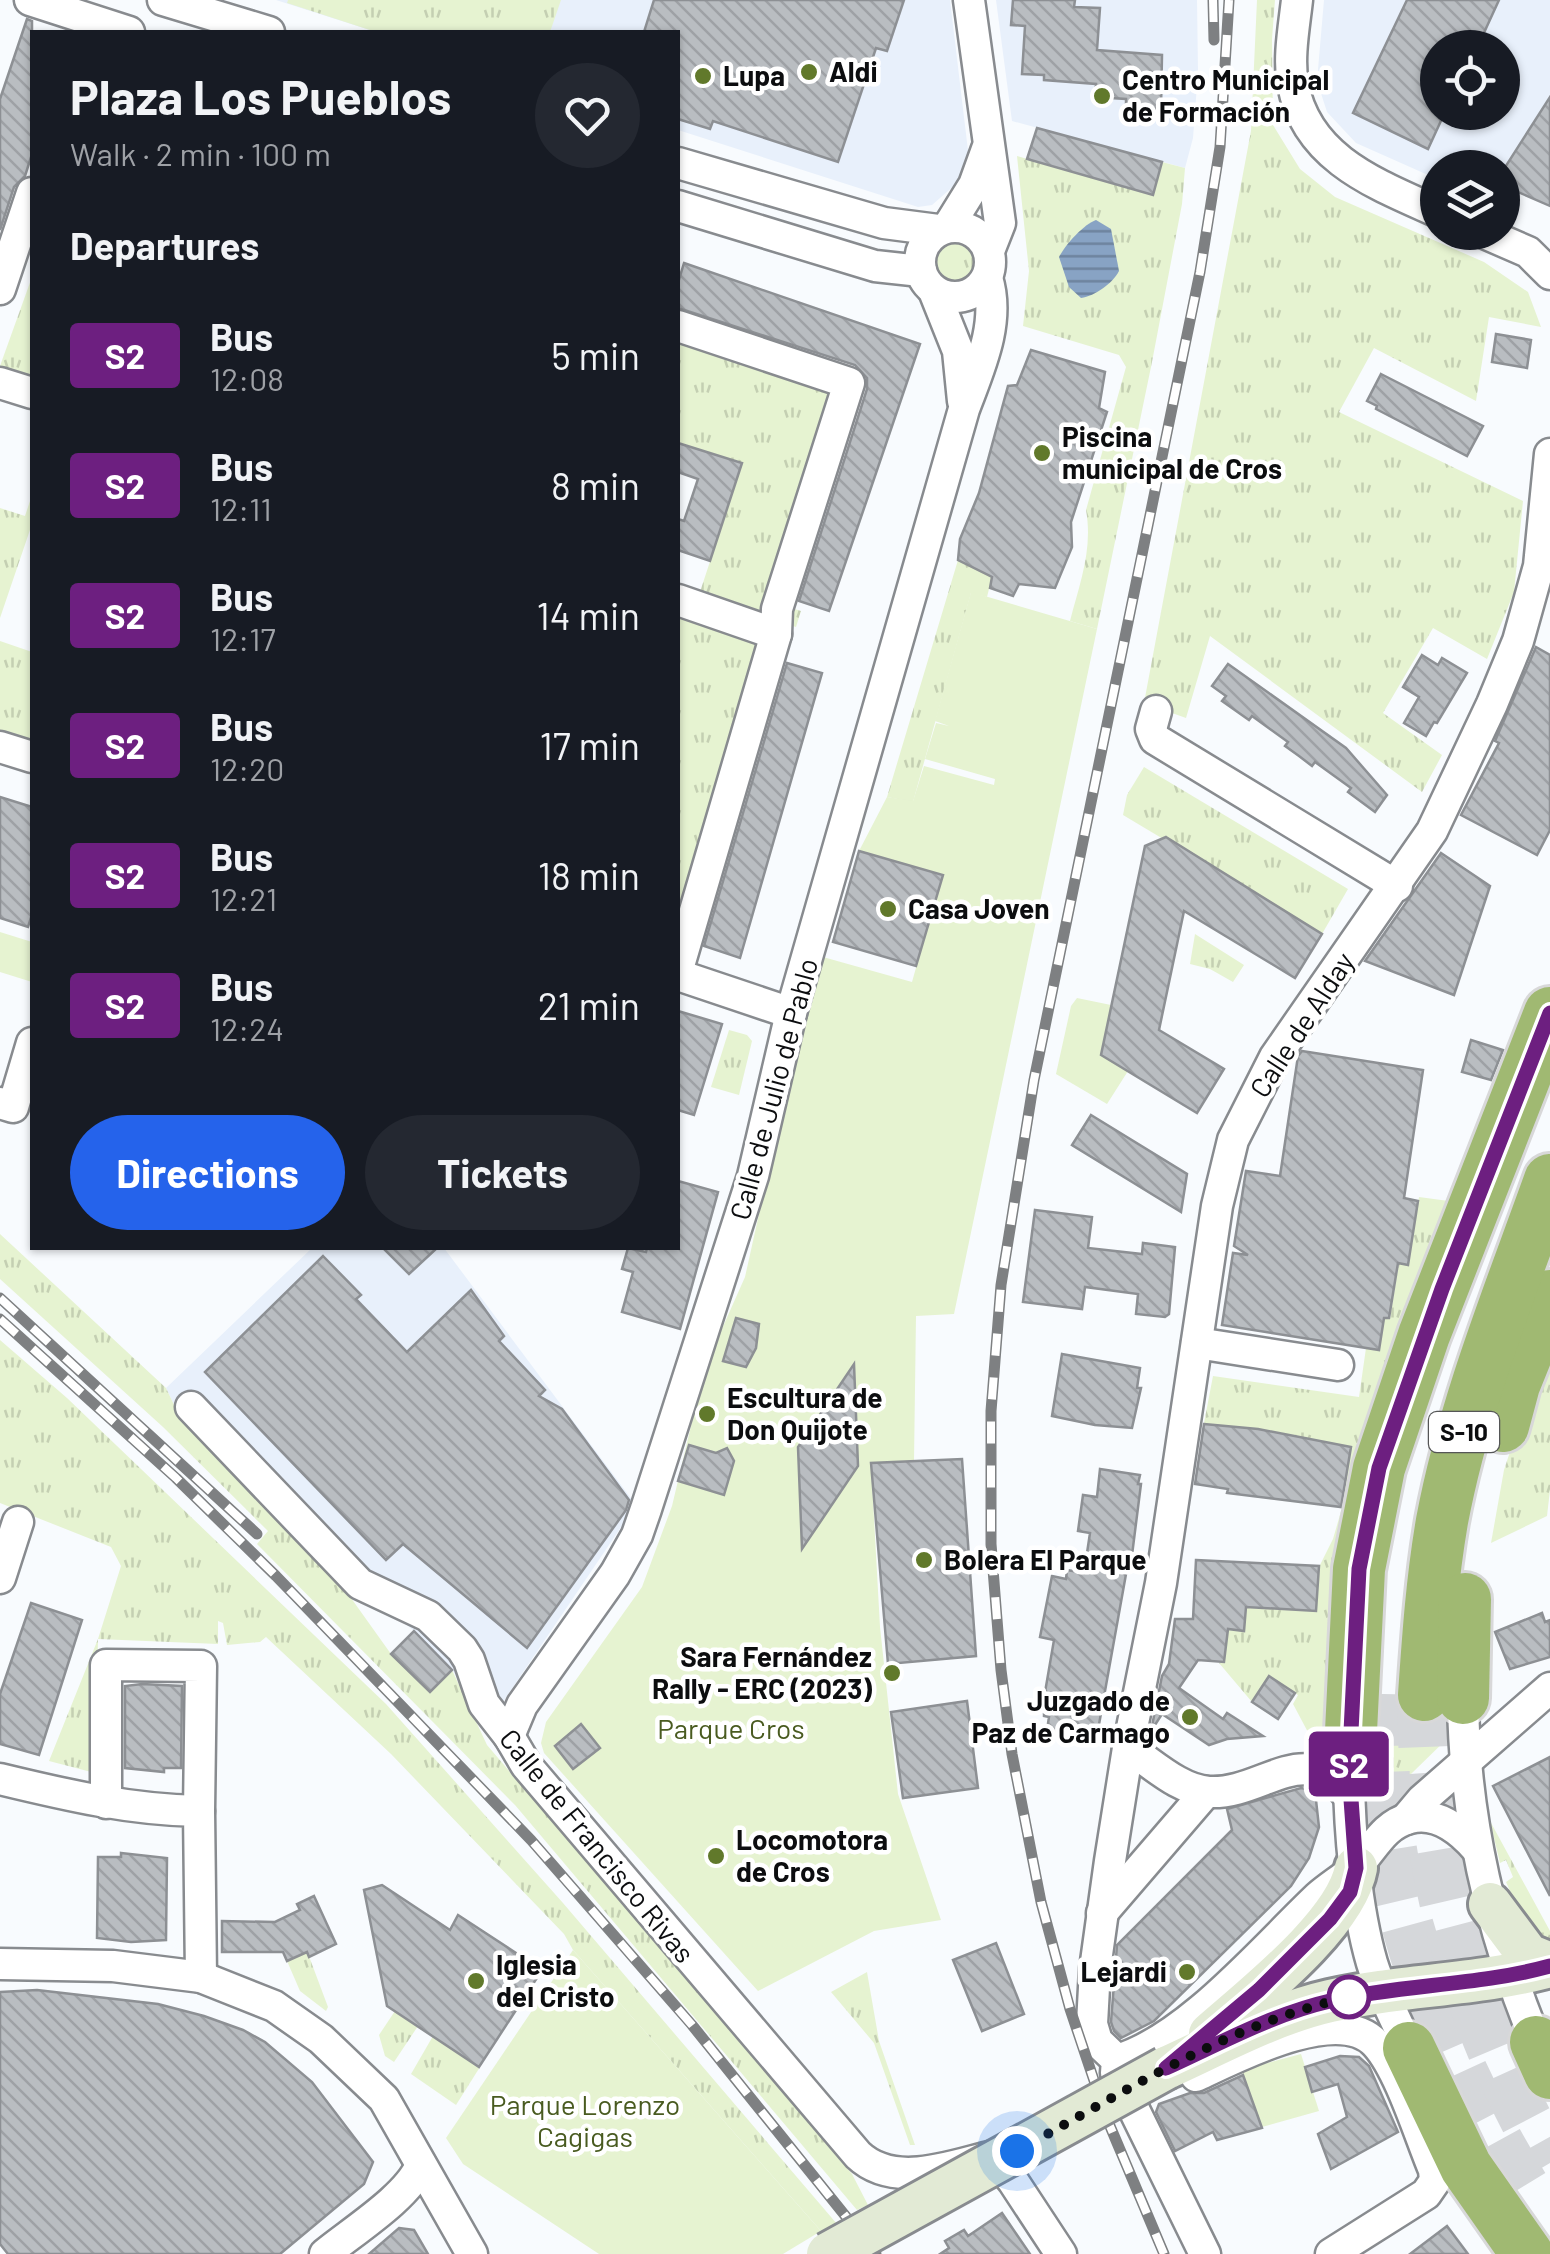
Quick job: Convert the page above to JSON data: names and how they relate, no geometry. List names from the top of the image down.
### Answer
{
  "streets": {
    "highway": ["S-10"],
    "street": ["Calle de Alday", "Calle de Julio de Pablo", "Calle de Francisco Rivas"]
  },
  "crossings": [
    ["Calle de Julio de Pablo", "Calle de Francisco Rivas"]
  ],
  "parks": ["Parque Cros", "Parque Lorenzo Cagigas"],
  "places": [
    "Aldi",
    "Lupa",
    "Centro Municipal de Formación",
    "Piscina municipal de Cros",
    "Casa Joven",
    "Escultura de Don Quijote",
    "Bolera El Parque",
    "Sara Fernández Rally - ERC (2023)",
    "Juzgado de Paz de Carmago",
    "Locomotora de Cros",
    "Lejardi",
    "Iglesia del Cristo"
  ],
  "lines": ["bus line S2"],
  "page": {
    "on_map": "S2",
    "heading": [
      ["Plaza Los Pueblos", "Walk · 2 min · 100 m"],
      "Departures"
    ],
    "list": [
      {
        "mark": "S2",
        "name": "Bus",
        "note": "12:08",
        "value": "5 min"
      },
      {
        "mark": "S2",
        "name": "Bus",
        "note": "12:11",
        "value": "8 min"
      },
      {
        "mark": "S2",
        "name": "Bus",
        "note": "12:17",
        "value": "14 min"
      },
      {
        "mark": "S2",
        "name": "Bus",
        "note": "12:20",
        "value": "17 min"
      },
      {
        "mark": "S2",
        "name": "Bus",
        "note": "12:21",
        "value": "18 min"
      },
      {
        "mark": "S2",
        "name": "Bus",
        "note": "12:24",
        "value": "21 min"
      }
    ],
    "buttons": ["Directions", "Tickets"]
  }
}
